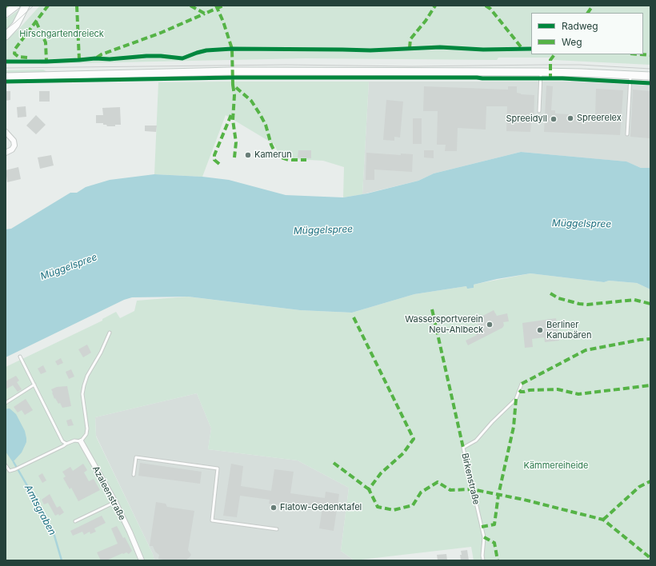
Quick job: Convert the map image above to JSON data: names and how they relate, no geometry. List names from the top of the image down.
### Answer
{
  "streets": {
    "street": ["Azaleenstraße"],
    "lane": ["Birkenstraße"]
  },
  "water": ["Müggelspree", "Amtsgraben"],
  "parks": ["Hirschgartendreieck", "Kämmereiheide"],
  "places": [
    "Spreerelex",
    "Spreeidyll",
    "Kamerun",
    "Wassersportverein Neu-Ahlbeck",
    "Berliner Kanubären",
    "Flatow-Gedenktafel"
  ],
  "legend": ["Radweg", "Weg"]
}
